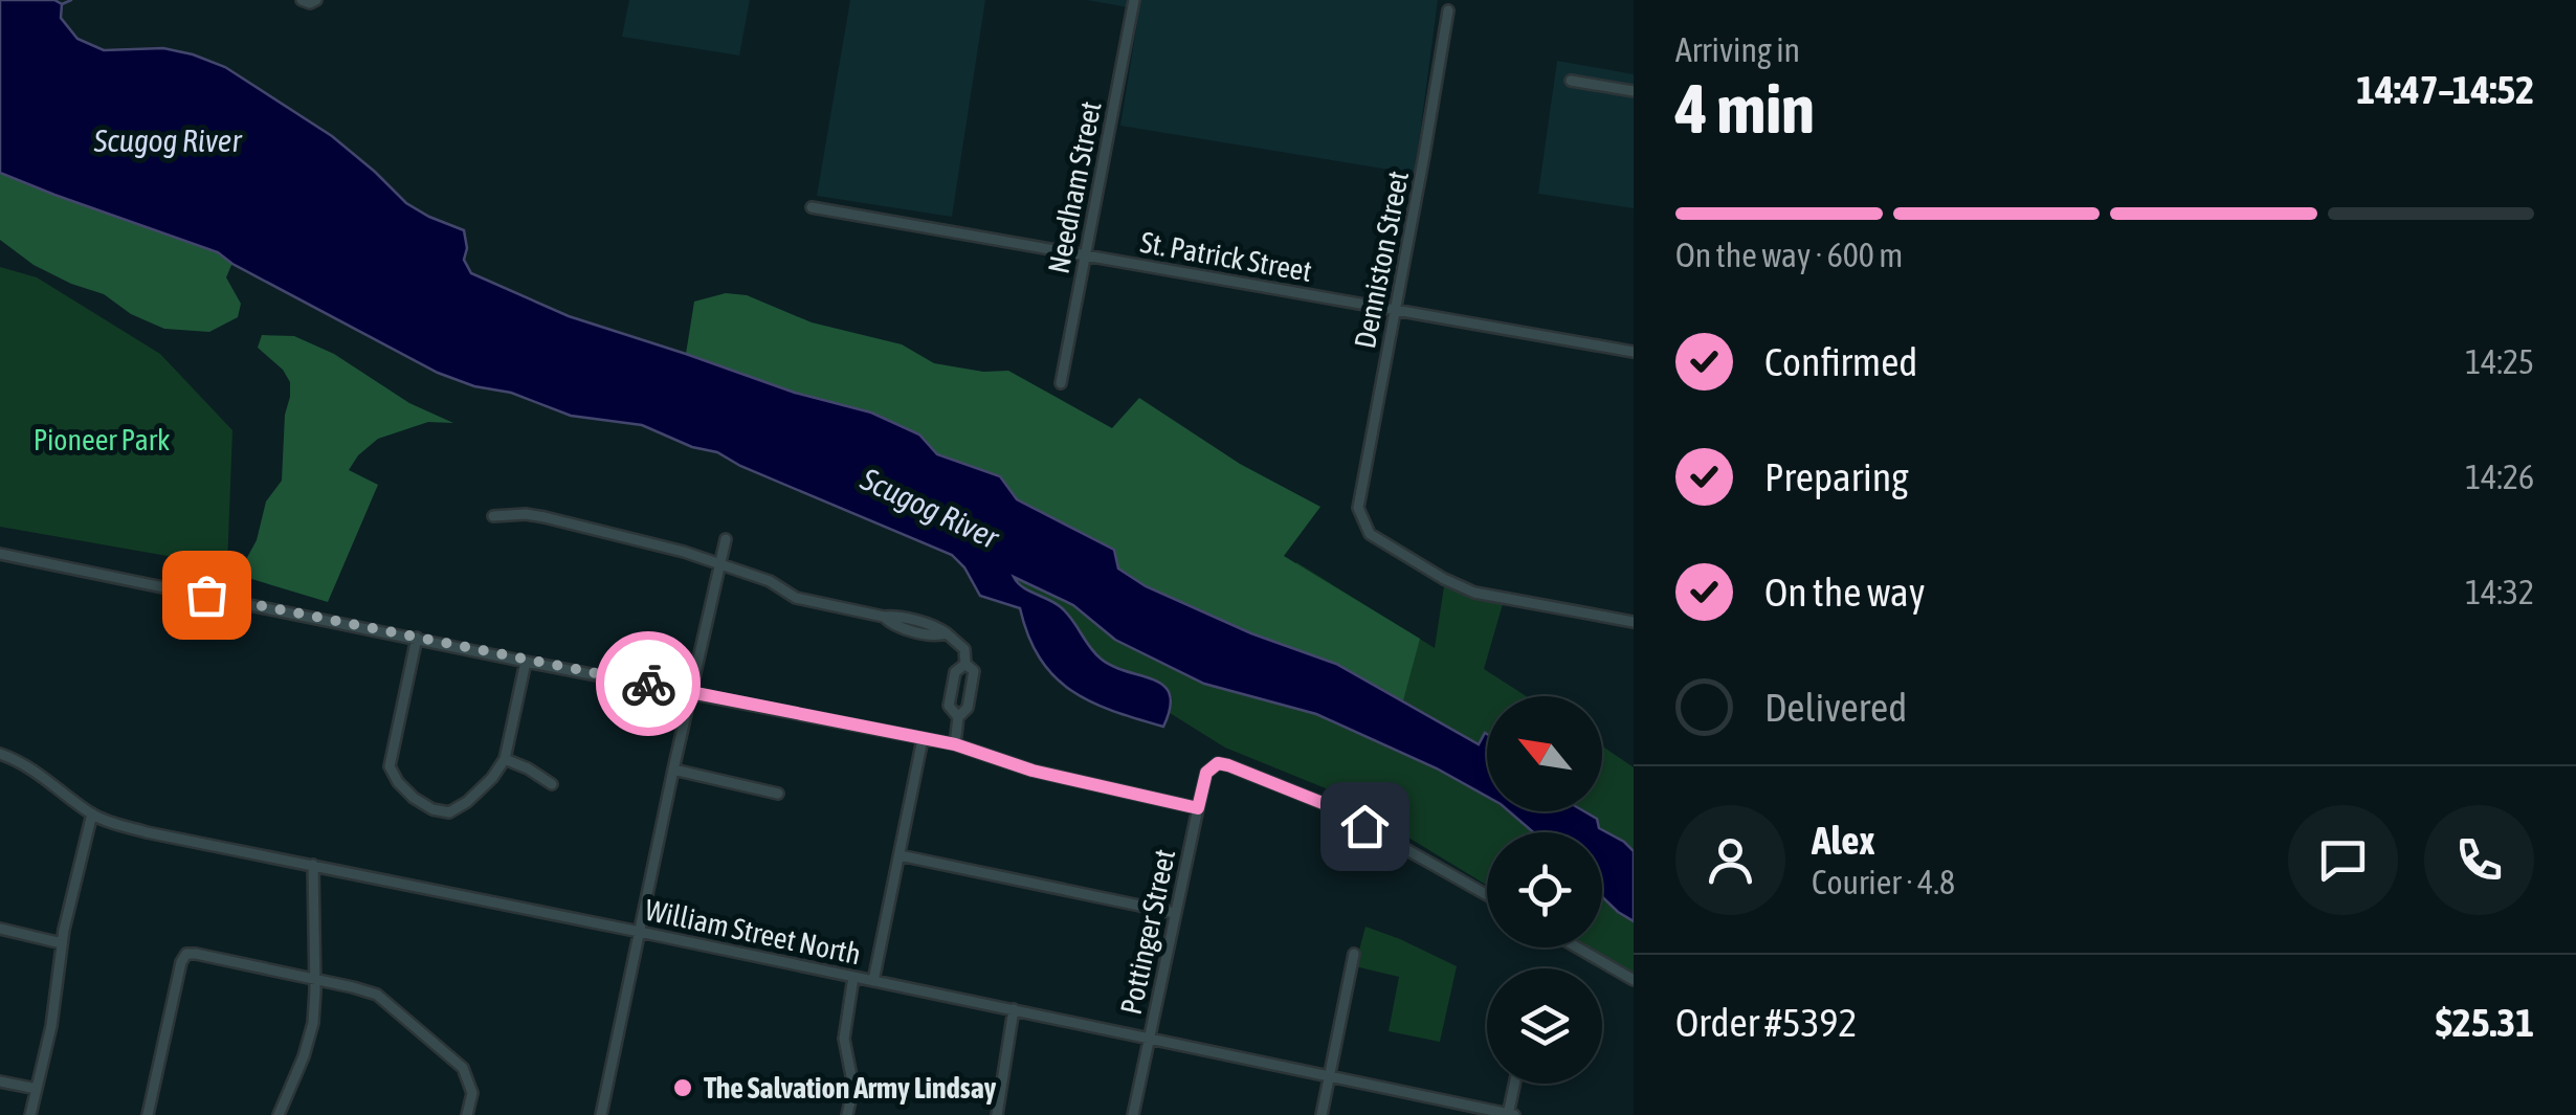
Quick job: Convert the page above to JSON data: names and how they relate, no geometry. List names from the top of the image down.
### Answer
{
  "streets": {
    "street": [
      "Needham Street",
      "St. Patrick Street",
      "Denniston Street",
      "William Street North",
      "Pottinger Street"
    ]
  },
  "crossings": [
    ["Needham Street", "St. Patrick Street"],
    ["St. Patrick Street", "Denniston Street"],
    ["William Street North", "Pottinger Street"]
  ],
  "water": ["Scugog River"],
  "parks": ["Pioneer Park"],
  "places": ["The Salvation Army Lindsay"],
  "north": "top left",
  "page": {
    "heading": ["4 min", "Arriving in", "14:47–14:52"],
    "panel": [
      "Alex",
      "Courier · 4.8",
      "Order #5392",
      "$25.31"
    ],
    "bar": "On the way · 600 m",
    "list": [
      ["Confirmed", "14:25"],
      ["Preparing", "14:26"],
      ["On the way", "14:32"],
      "Delivered"
    ]
  }
}
